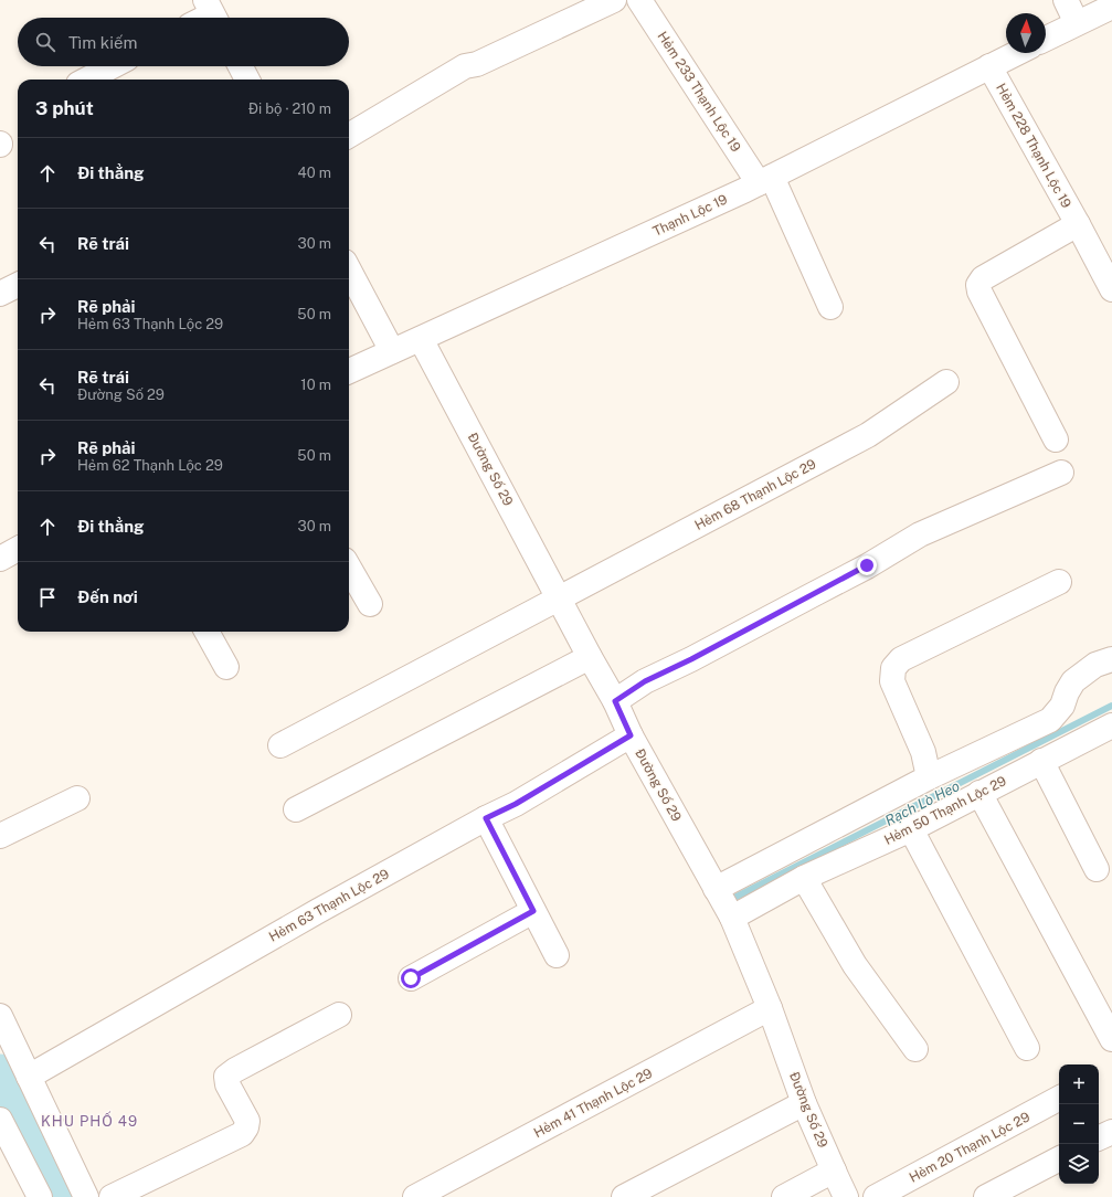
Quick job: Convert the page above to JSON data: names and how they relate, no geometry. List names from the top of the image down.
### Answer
{
  "streets": {
    "street": [
      "Hẻm 233 Thạnh Lộc 19",
      "Hẻm 228 Thạnh Lộc 19",
      "Thạnh Lộc 19",
      "Đường Số 29",
      "Hẻm 68 Thạnh Lộc 29",
      "Hẻm 50 Thạnh Lộc 29",
      "Hẻm 63 Thạnh Lộc 29",
      "Hẻm 41 Thạnh Lộc 29",
      "Hẻm 20 Thạnh Lộc 29"
    ]
  },
  "crossings": [
    ["Hẻm 233 Thạnh Lộc 19", "Thạnh Lộc 19"],
    ["Hẻm 228 Thạnh Lộc 19", "Thạnh Lộc 19"],
    ["Thạnh Lộc 19", "Đường Số 29"],
    ["Đường Số 29", "Hẻm 68 Thạnh Lộc 29"],
    ["Đường Số 29", "Hẻm 50 Thạnh Lộc 29"],
    ["Đường Số 29", "Hẻm 63 Thạnh Lộc 29"],
    ["Đường Số 29", "Hẻm 41 Thạnh Lộc 29"]
  ],
  "districts": ["KHU PHỐ 49"],
  "water": ["Rạch Lò Heo"],
  "north": "top",
  "page": {
    "search": "Tìm kiếm",
    "heading": ["3 phút", "Đi bộ · 210 m"],
    "list": [
      ["Đi thẳng", "40 m"],
      ["Rẽ trái", "30 m"],
      ["Rẽ phải", "Hẻm 63 Thạnh Lộc 29", "50 m"],
      ["Rẽ trái", "Đường Số 29", "10 m"],
      ["Rẽ phải", "Hẻm 62 Thạnh Lộc 29", "50 m"],
      ["Đi thẳng", "30 m"],
      "Đến nơi"
    ],
    "map_buttons": ["+", "−"]
  }
}
